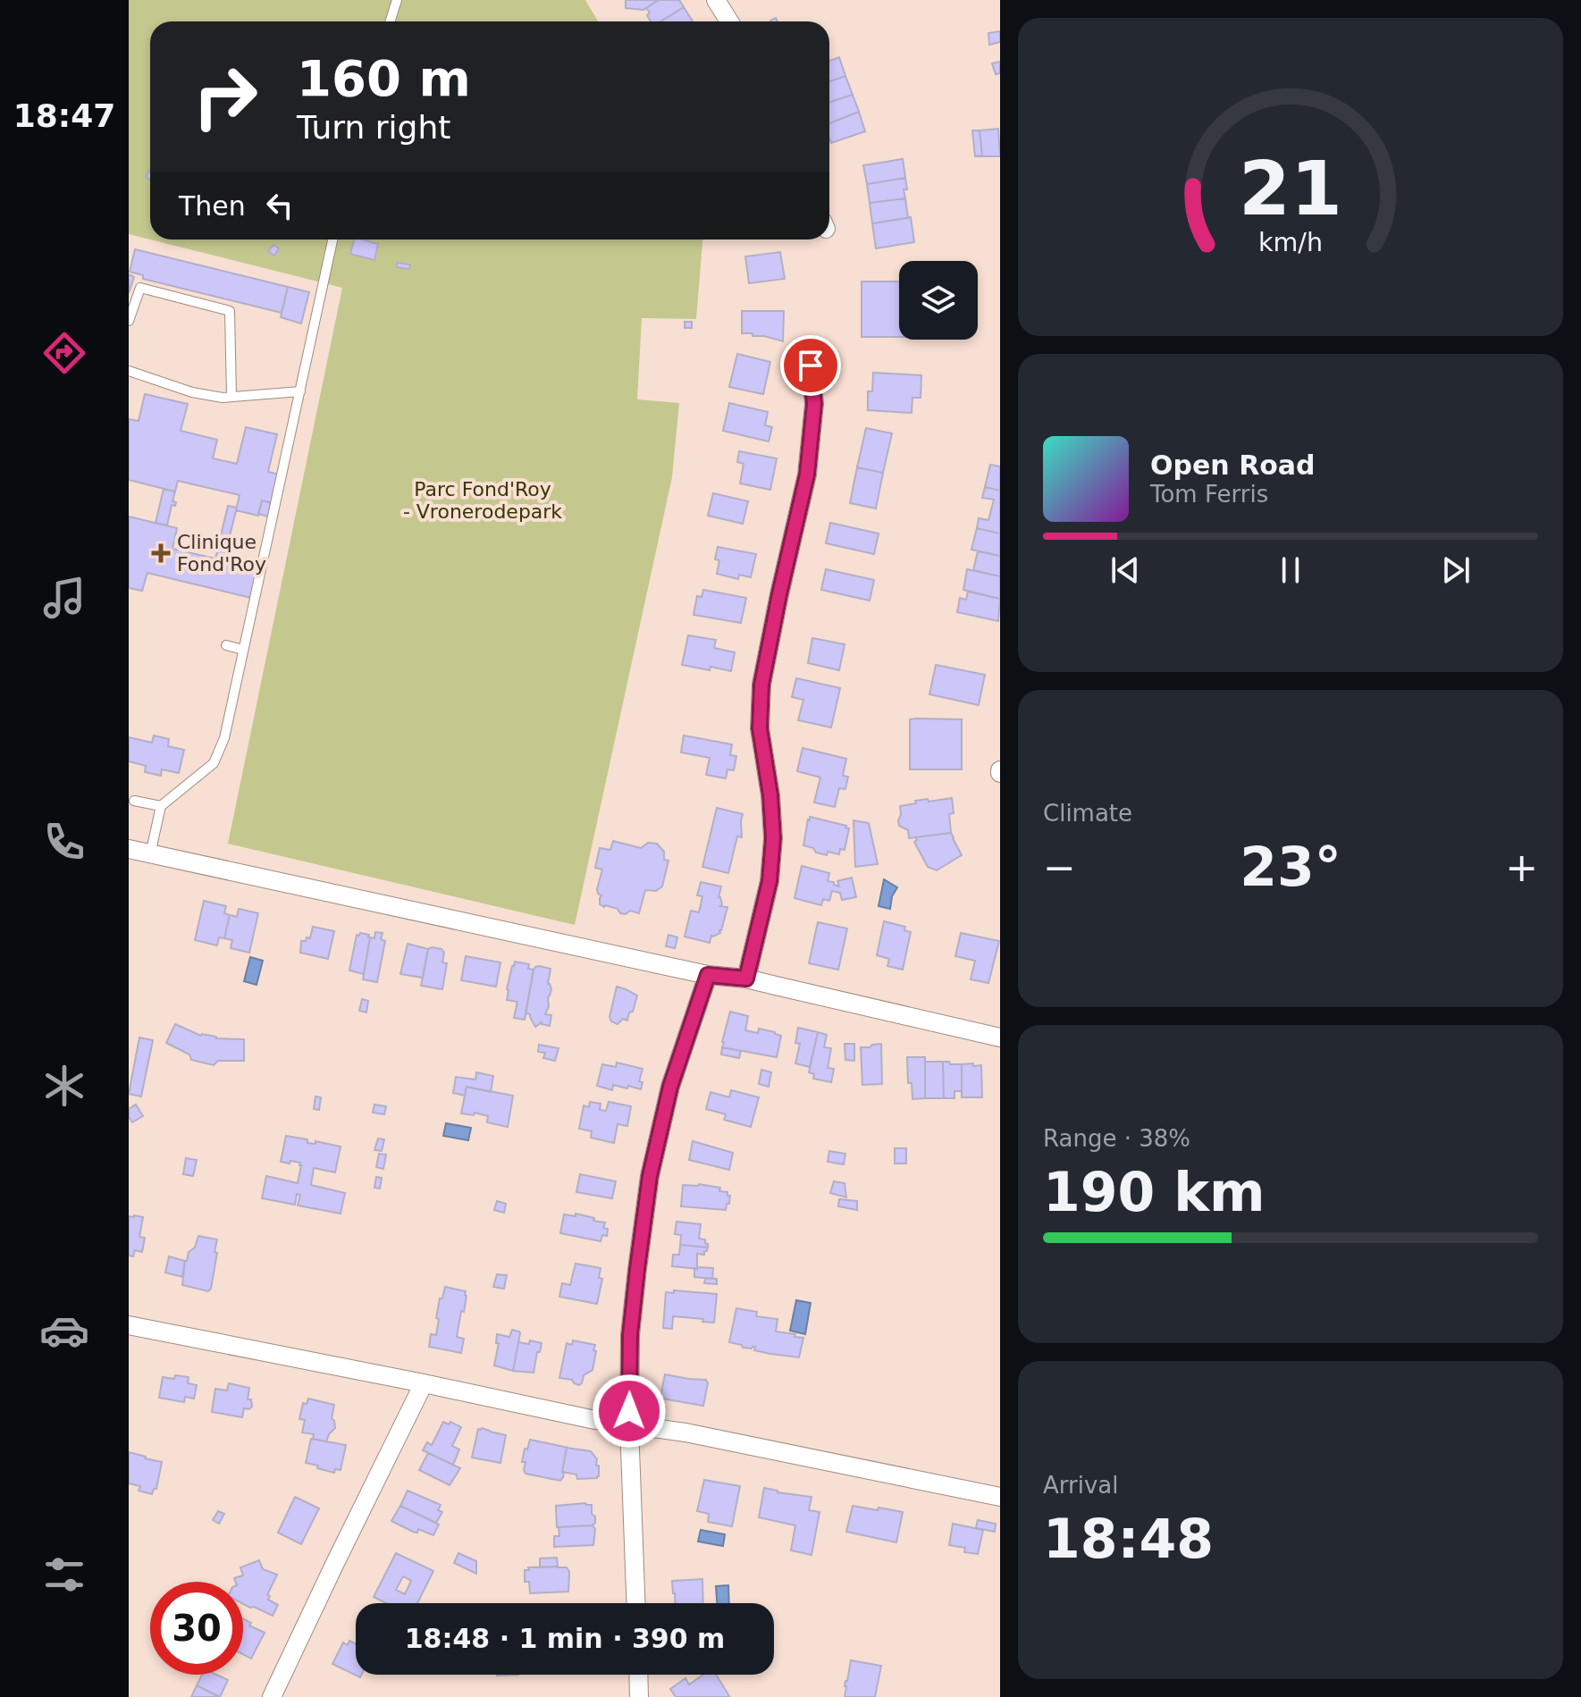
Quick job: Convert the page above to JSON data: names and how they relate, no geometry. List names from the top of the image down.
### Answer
{
  "parks": ["Parc Fond'Roy - Vronerodepark"],
  "places": {
    "health": ["Clinique Fond'Roy"]
  },
  "page": {
    "tabs": "18:47",
    "turn": ["160 m", "Turn right"],
    "then": "Then",
    "song": ["Open Road", "Tom Ferris"],
    "tile": [
      "Climate",
      ["Range · 38%", "190 km"],
      ["Arrival", "18:48"]
    ],
    "heat": ["−", "23°", "+"],
    "limit": "30",
    "trip": "18:48 · 1 min · 390 m",
    "gauge": ["21", "km/h"]
  }
}
